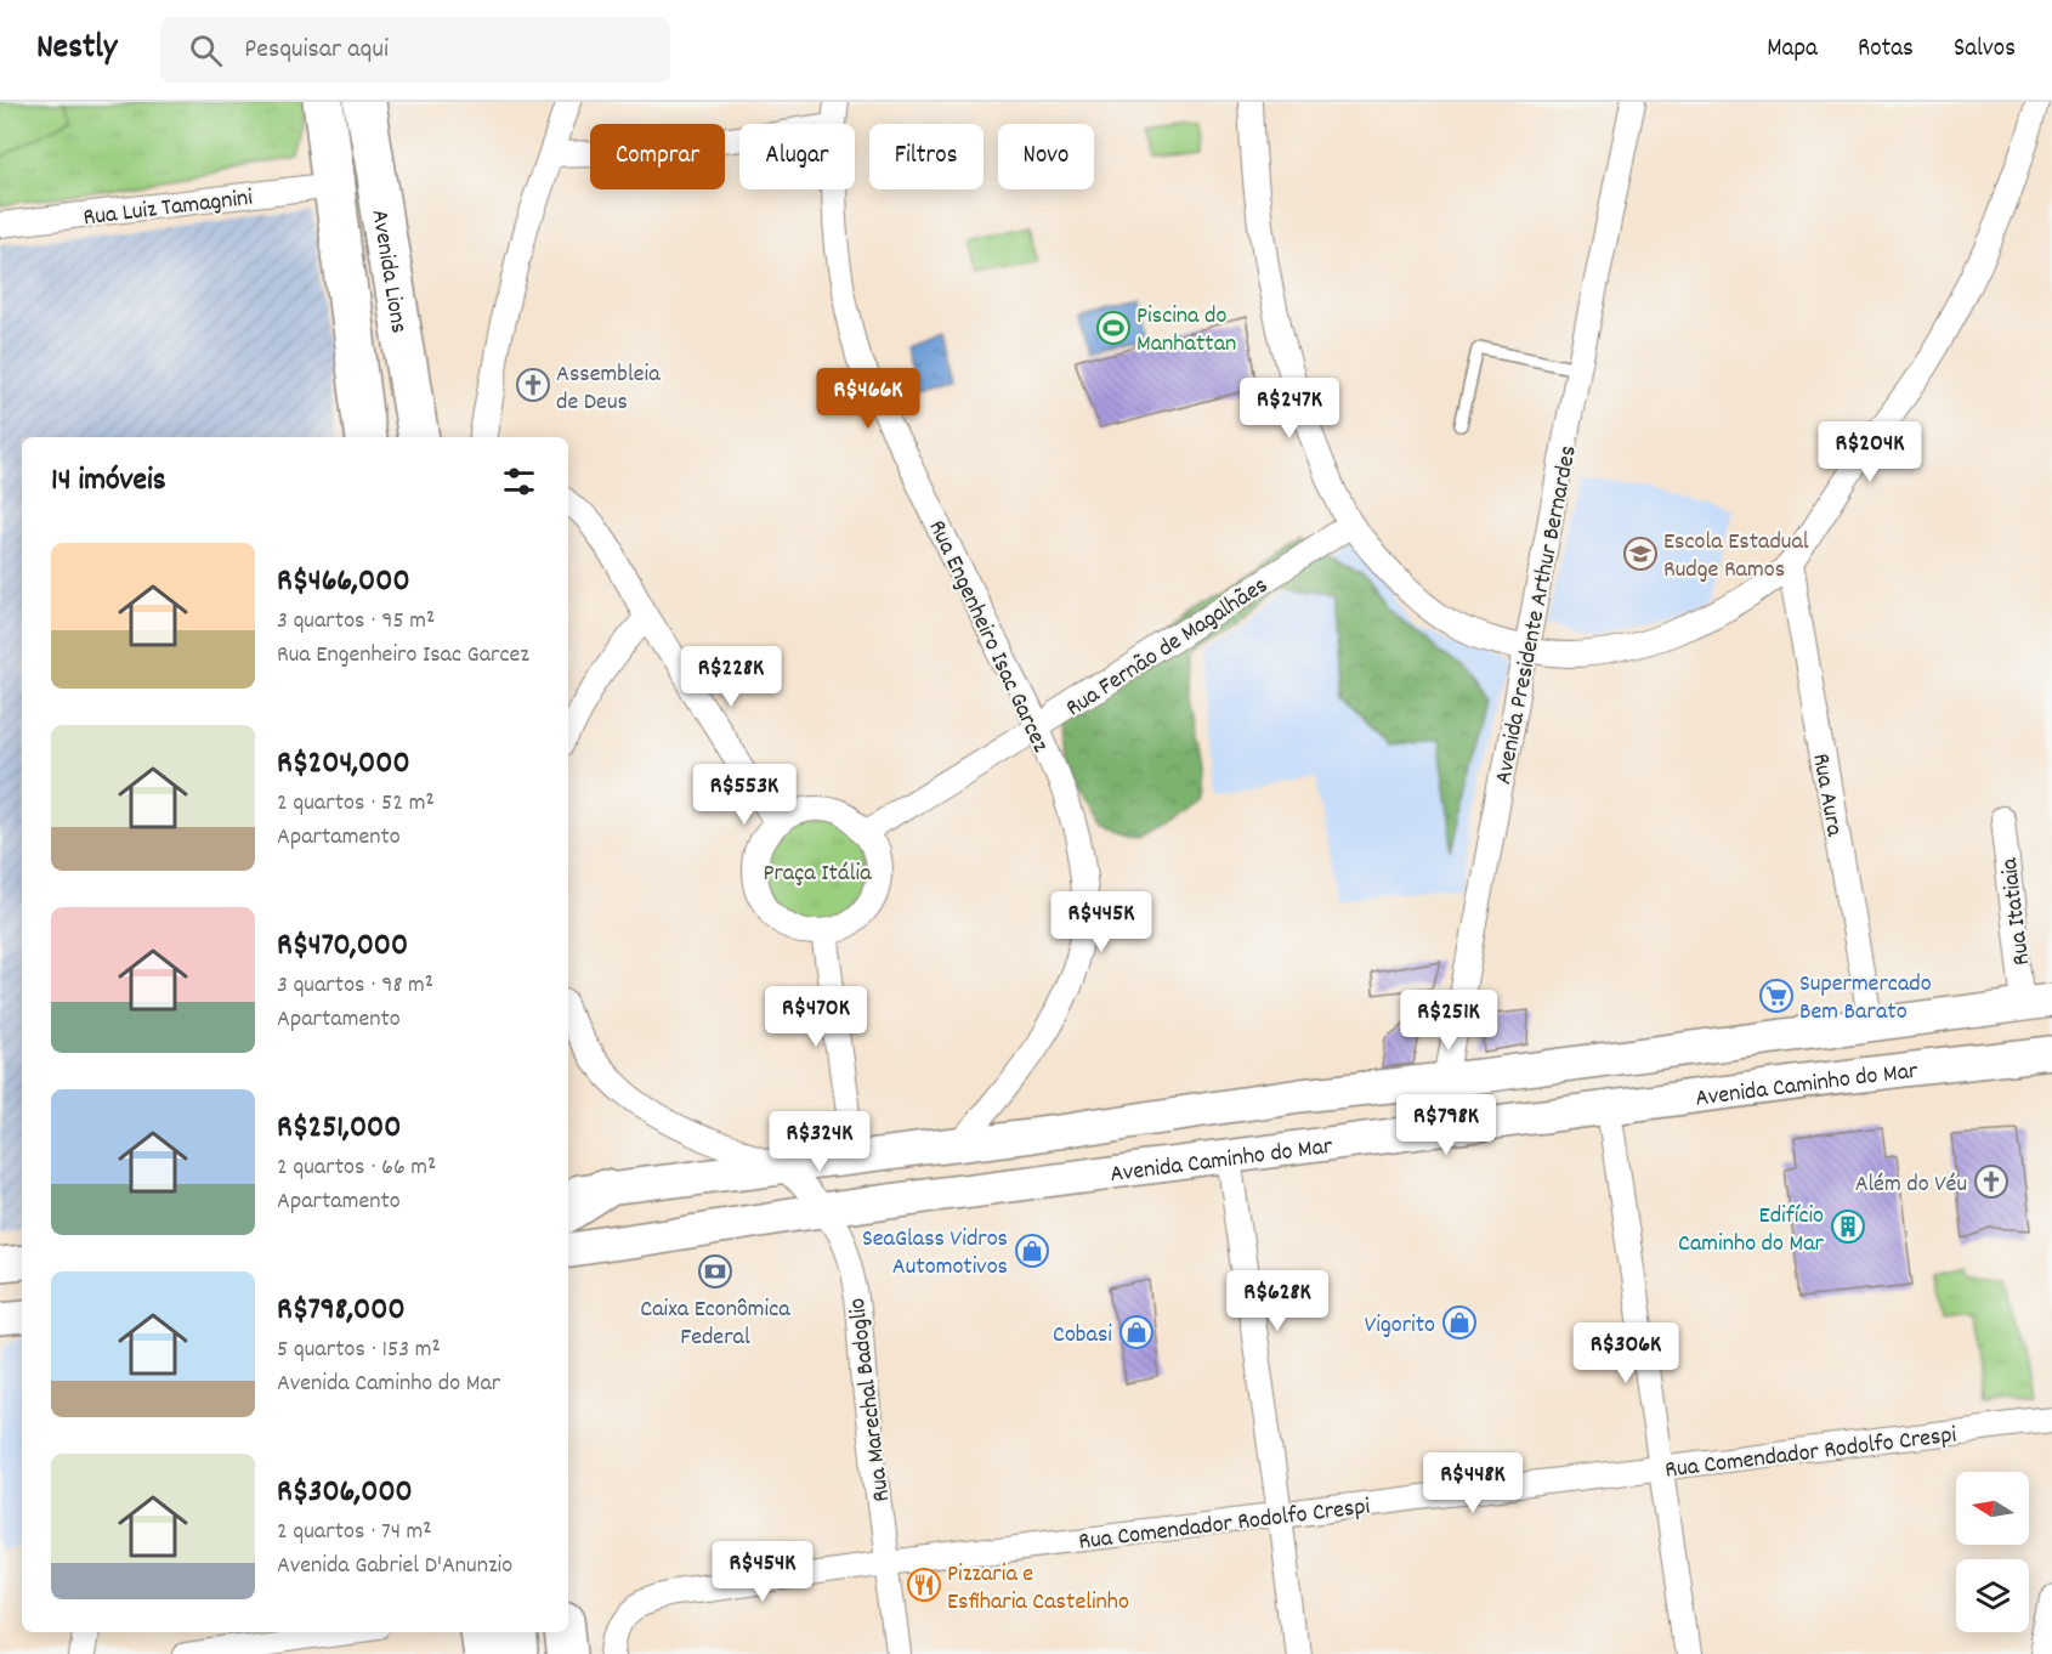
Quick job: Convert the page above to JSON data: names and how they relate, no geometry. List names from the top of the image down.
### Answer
{
  "streets": {
    "highway": ["Avenida Lions"],
    "main road": ["Avenida Caminho do Mar"],
    "street": [
      "Rua Luiz Tamagnini",
      "Avenida Presidente Arthur Bernardes",
      "Rua Engenheiro Isac Garcez",
      "Rua Fernão de Magalhães",
      "Rua Aura",
      "Rua Itatiaia",
      "Rua Marechal Badoglio",
      "Rua Comendador Rodolfo Crespi"
    ]
  },
  "crossings": [
    ["Rua Luiz Tamagnini", "Avenida Lions"],
    ["Avenida Presidente Arthur Bernardes", "Avenida Caminho do Mar"],
    ["Rua Engenheiro Isac Garcez", "Rua Fernão de Magalhães"],
    ["Rua Engenheiro Isac Garcez", "Avenida Caminho do Mar"],
    ["Rua Aura", "Avenida Caminho do Mar"],
    ["Rua Itatiaia", "Avenida Caminho do Mar"],
    ["Avenida Caminho do Mar", "Rua Marechal Badoglio"],
    ["Rua Marechal Badoglio", "Rua Comendador Rodolfo Crespi"]
  ],
  "parks": ["Praça Itália"],
  "places": {
    "sports": ["Piscina do Manhattan"],
    "church": ["Assembleia de Deus", "Além do Véu"],
    "school or university": ["Escola Estadual Rudge Ramos"],
    "supermarket": ["Supermercado Bem Barato"],
    "building": ["Edifício Caminho do Mar"],
    "shop": ["SeaGlass Vidros Automotivos", "Vigorito", "Cobasi"],
    "bank": ["Caixa Econômica Federal"],
    "restaurant": ["Pizzaria e Esfiharia Castelinho"]
  },
  "north": "left",
  "page": {
    "header": "Nestly",
    "search": "Pesquisar aqui",
    "nav": ["Mapa", "Rotas", "Salvos"],
    "chip": [
      "Comprar",
      "Alugar",
      "Filtros",
      "Novo"
    ],
    "price": [
      "R$466K",
      "R$247K",
      "R$204K",
      "R$228K",
      "R$553K",
      "R$445K",
      "R$470K",
      "R$251K",
      "R$798K",
      "R$324K",
      "R$628K",
      "R$306K",
      "R$448K",
      "R$454K"
    ],
    "heading": "14 imóveis",
    "list": [
      {
        "name": "R$466,000",
        "note": "3 quartos · 95 m² · Rua Engenheiro Isac Garcez"
      },
      {
        "name": "R$204,000",
        "note": "2 quartos · 52 m² · Apartamento"
      },
      {
        "name": "R$470,000",
        "note": "3 quartos · 98 m² · Apartamento"
      },
      {
        "name": "R$251,000",
        "note": "2 quartos · 66 m² · Apartamento"
      },
      {
        "name": "R$798,000",
        "note": "5 quartos · 153 m² · Avenida Caminho do Mar"
      },
      {
        "name": "R$306,000",
        "note": "2 quartos · 74 m² · Avenida Gabriel D'Anunzio"
      }
    ]
  }
}
